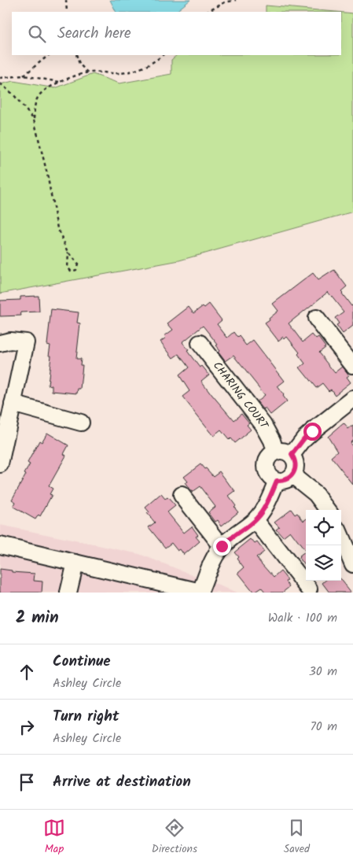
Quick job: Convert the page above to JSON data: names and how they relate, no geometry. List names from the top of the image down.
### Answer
{
  "streets": {
    "street": ["CHARING COURT"]
  },
  "page": {
    "search": "Search here",
    "heading": ["2 min", "Walk · 100 m"],
    "list": [
      ["Continue", "Ashley Circle", "30 m"],
      ["Turn right", "Ashley Circle", "70 m"],
      "Arrive at destination"
    ],
    "nav": ["Map", "Directions", "Saved"]
  }
}
